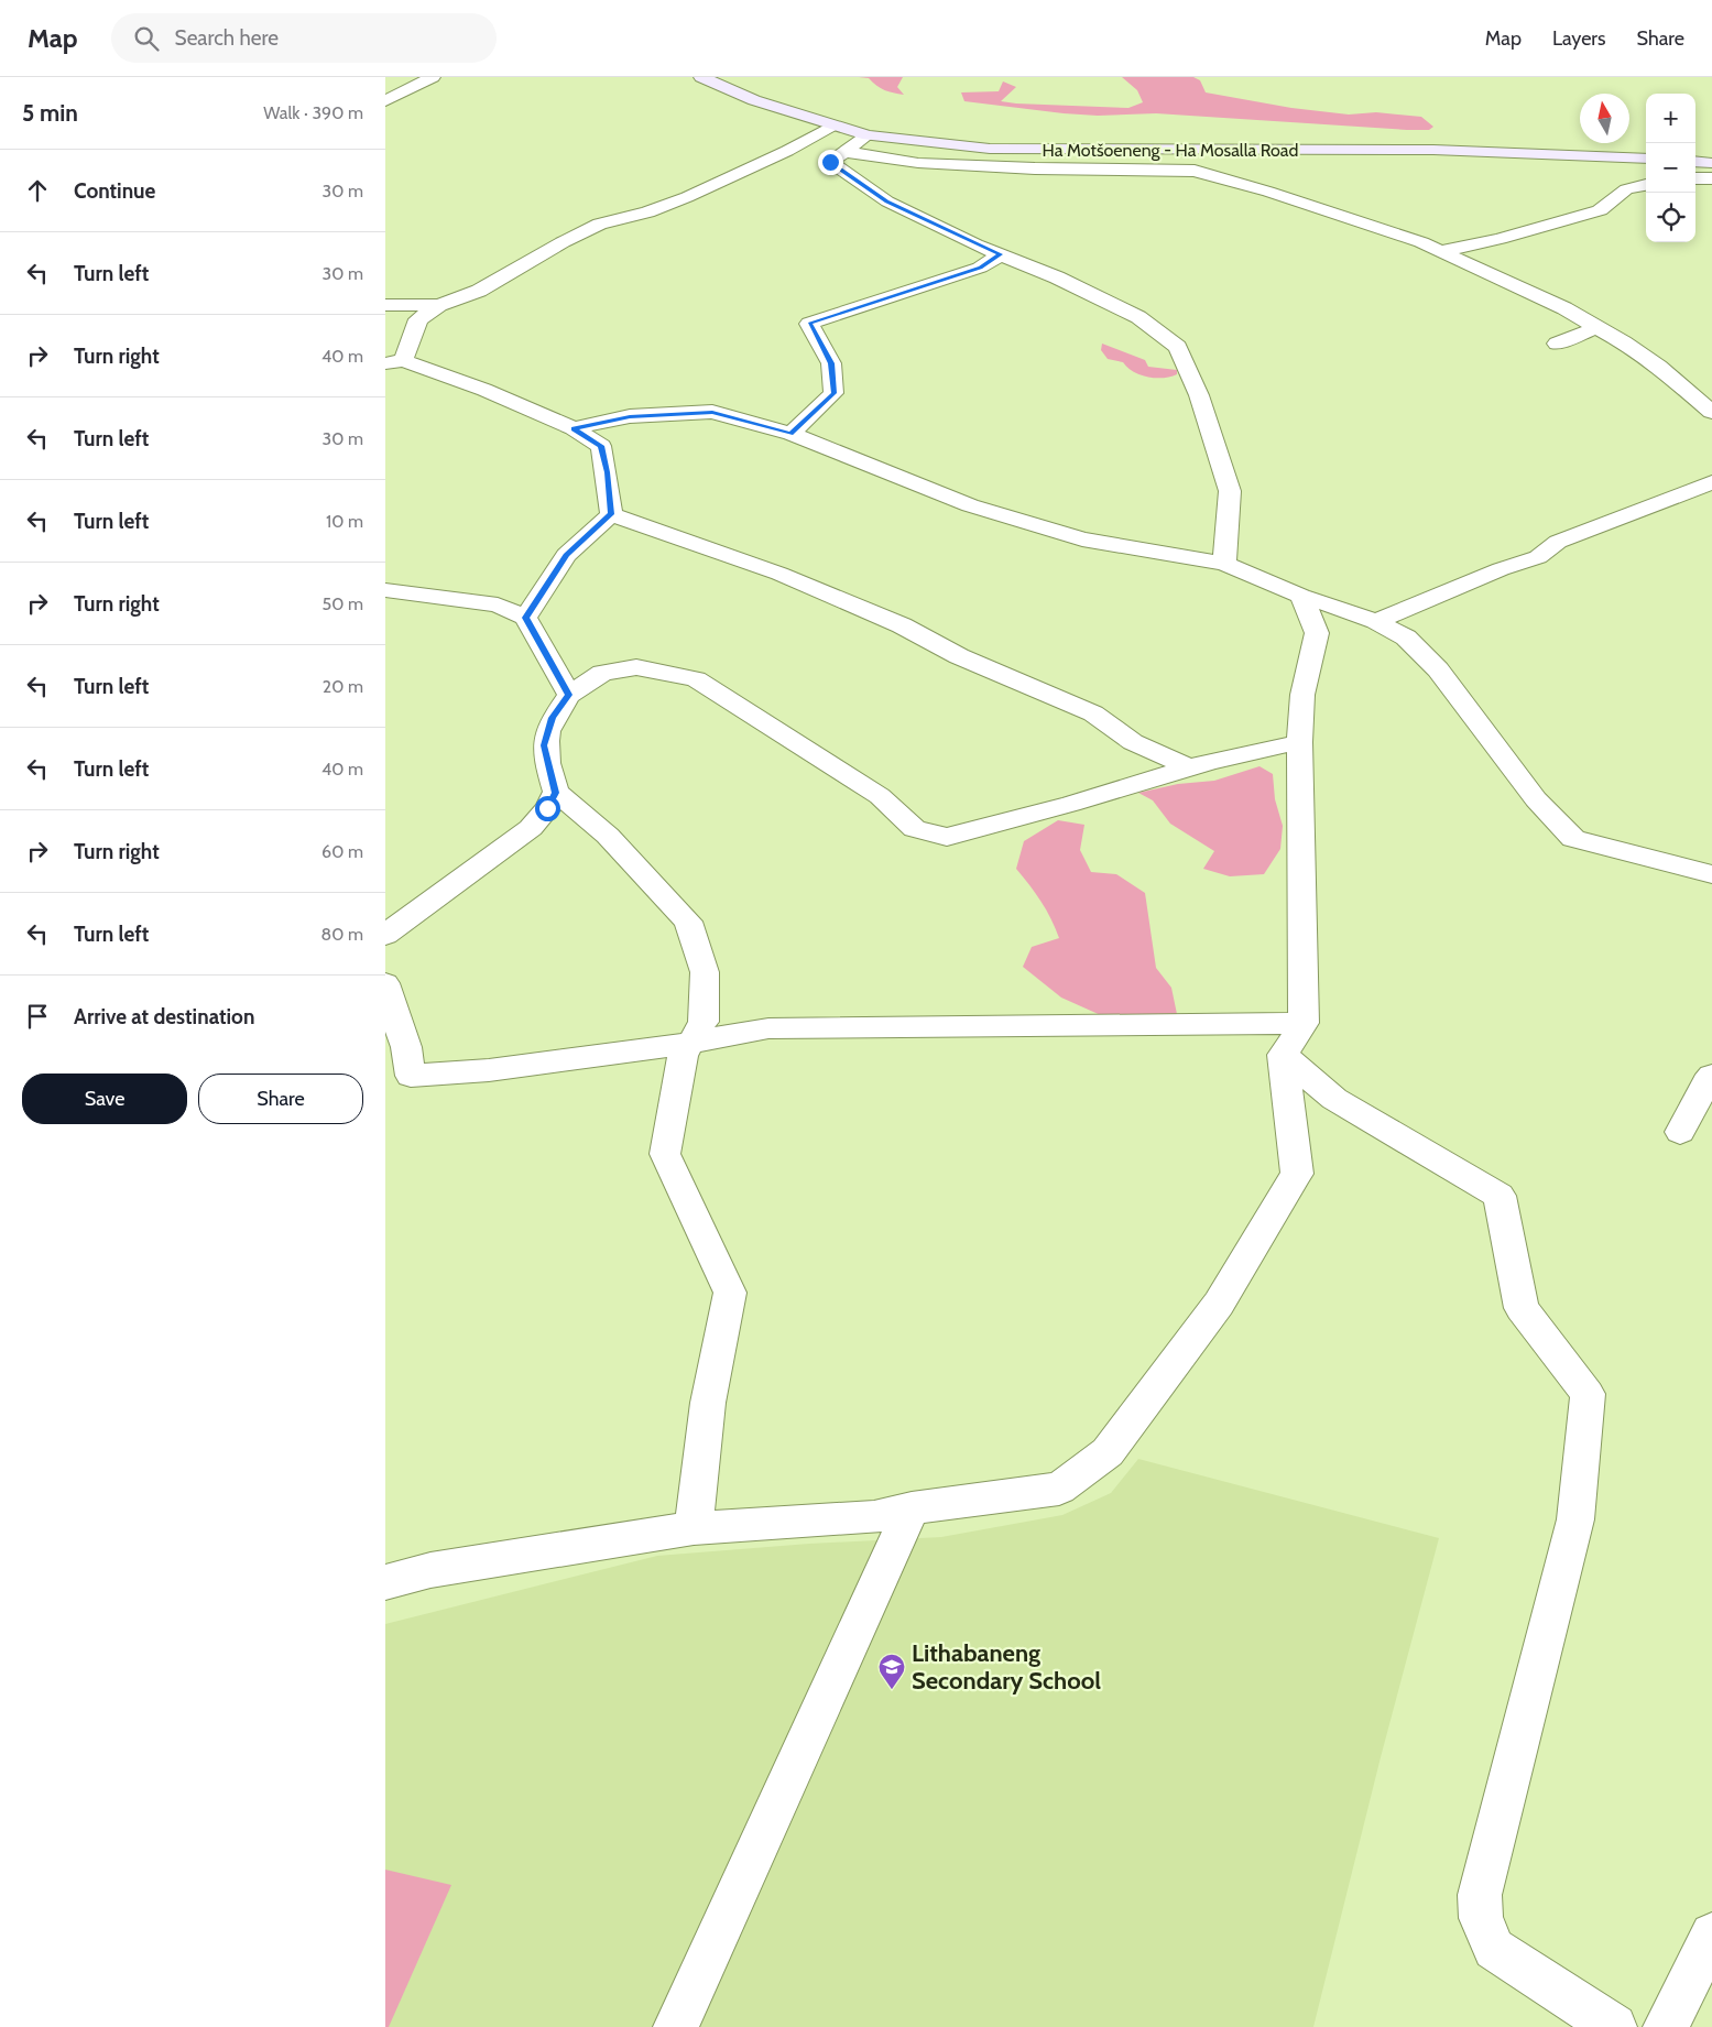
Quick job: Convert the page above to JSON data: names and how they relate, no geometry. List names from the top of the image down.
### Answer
{
  "streets": {
    "main road": ["Ha Motšoeneng - Ha Mosalla Road"]
  },
  "places": {
    "school or university": ["Lithabaneng Secondary School"]
  },
  "north": "top",
  "page": {
    "header": "Map",
    "search": "Search here",
    "nav": ["Map", "Layers", "Share"],
    "heading": ["5 min", "Walk · 390 m"],
    "map_buttons": ["+", "−"],
    "list": [
      ["Continue", "30 m"],
      ["Turn left", "30 m"],
      ["Turn right", "40 m"],
      ["Turn left", "30 m"],
      ["Turn left", "10 m"],
      ["Turn right", "50 m"],
      ["Turn left", "20 m"],
      ["Turn left", "40 m"],
      ["Turn right", "60 m"],
      ["Turn left", "80 m"],
      "Arrive at destination"
    ],
    "buttons": ["Save", "Share"]
  }
}
